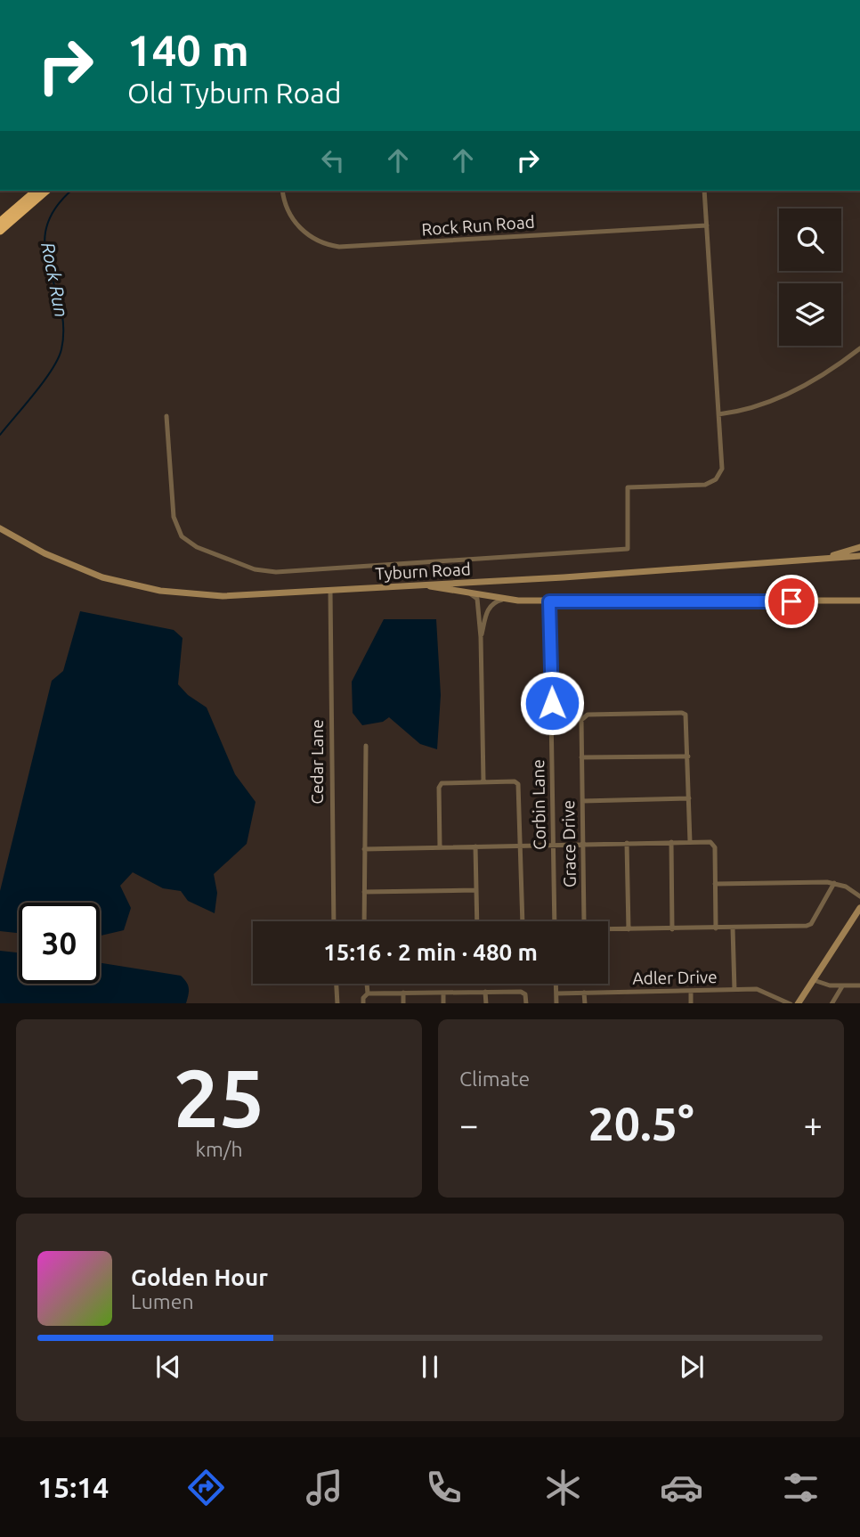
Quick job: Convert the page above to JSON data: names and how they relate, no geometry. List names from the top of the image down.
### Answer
{
  "streets": {
    "main road": ["Tyburn Road"],
    "street": [
      "Rock Run Road",
      "Cedar Lane",
      "Corbin Lane",
      "Grace Drive",
      "Adler Drive"
    ]
  },
  "crossings": [
    ["Tyburn Road", "Cedar Lane"]
  ],
  "water": ["Rock Run"],
  "page": {
    "turn": ["140 m", "Old Tyburn Road"],
    "limit": "30",
    "trip": "15:16 · 2 min · 480 m",
    "tile": [
      ["25", "km/h"],
      "Climate"
    ],
    "heat": ["−", "20.5°", "+"],
    "song": ["Golden Hour", "Lumen"],
    "tabs": "15:14"
  }
}
